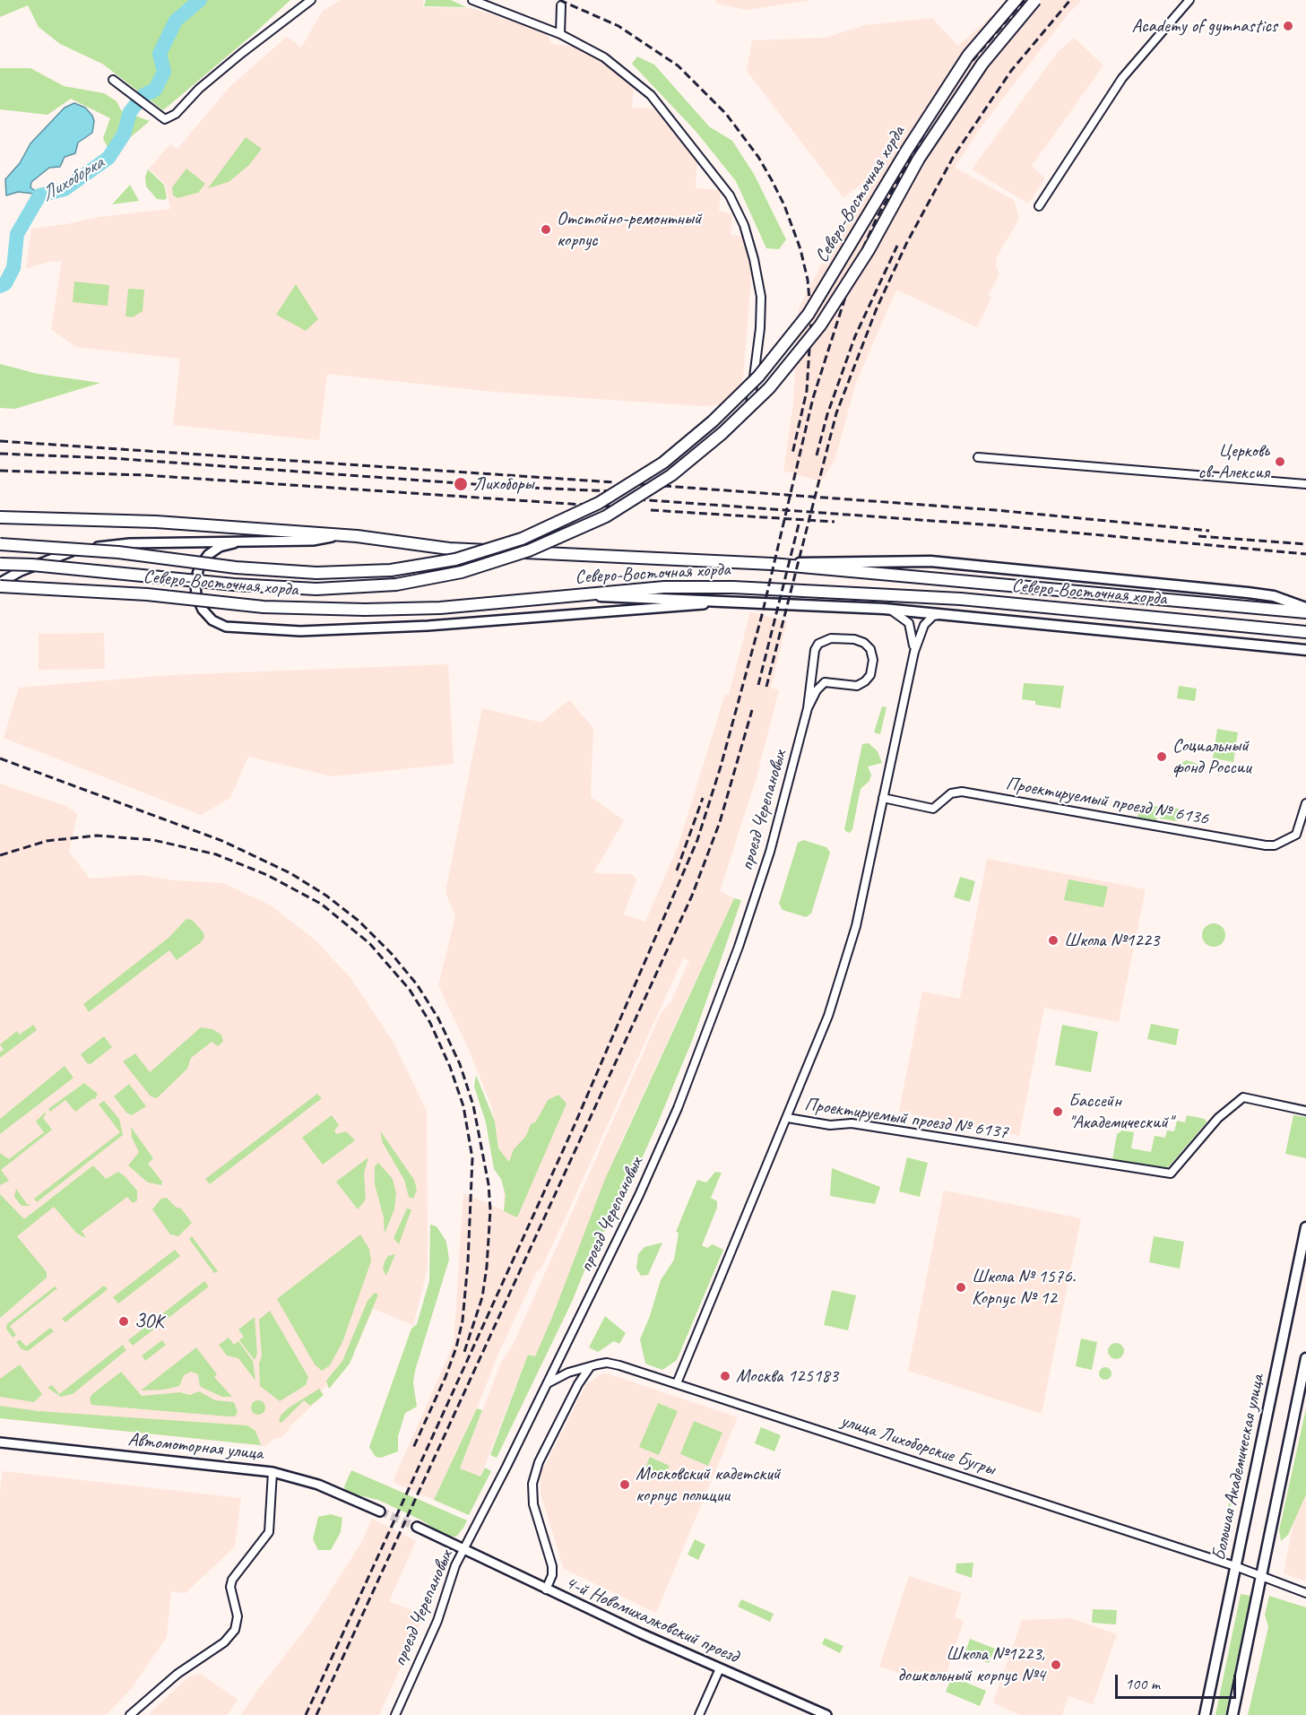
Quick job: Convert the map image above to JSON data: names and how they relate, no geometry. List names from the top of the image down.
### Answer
{
  "streets": {
    "main road": ["Северо-Восточная хорда", "Большая Академическая улица"],
    "street": [
      "Проектируемый проезд № 6136",
      "проезд Черепановых",
      "Проектируемый проезд № 6137",
      "улица Лихоборские Бугры",
      "Автомоторная улица",
      "4-й Новомихалковский проезд"
    ]
  },
  "crossings": [
    ["проезд Черепановых", "улица Лихоборские Бугры"],
    ["проезд Черепановых", "4-й Новомихалковский проезд"],
    ["улица Лихоборские Бугры", "Большая Академическая улица"]
  ],
  "water": ["Лихоборка"],
  "places": [
    "Academy of gymnastics",
    "Отстойно-ремонтный корпус",
    "Церковь св. Алексия",
    "Лихоборы",
    "Социальный фонд России",
    "Школа №1223",
    "Бассейн \"Академический\"",
    "Школа № 1576. Корпус № 12",
    "ЗОК",
    "Москва 125183",
    "Московский кадетский корпус полиции",
    "Школа №1223, дошкольный корпус №4"
  ],
  "scale_bar": "100 m"
}
